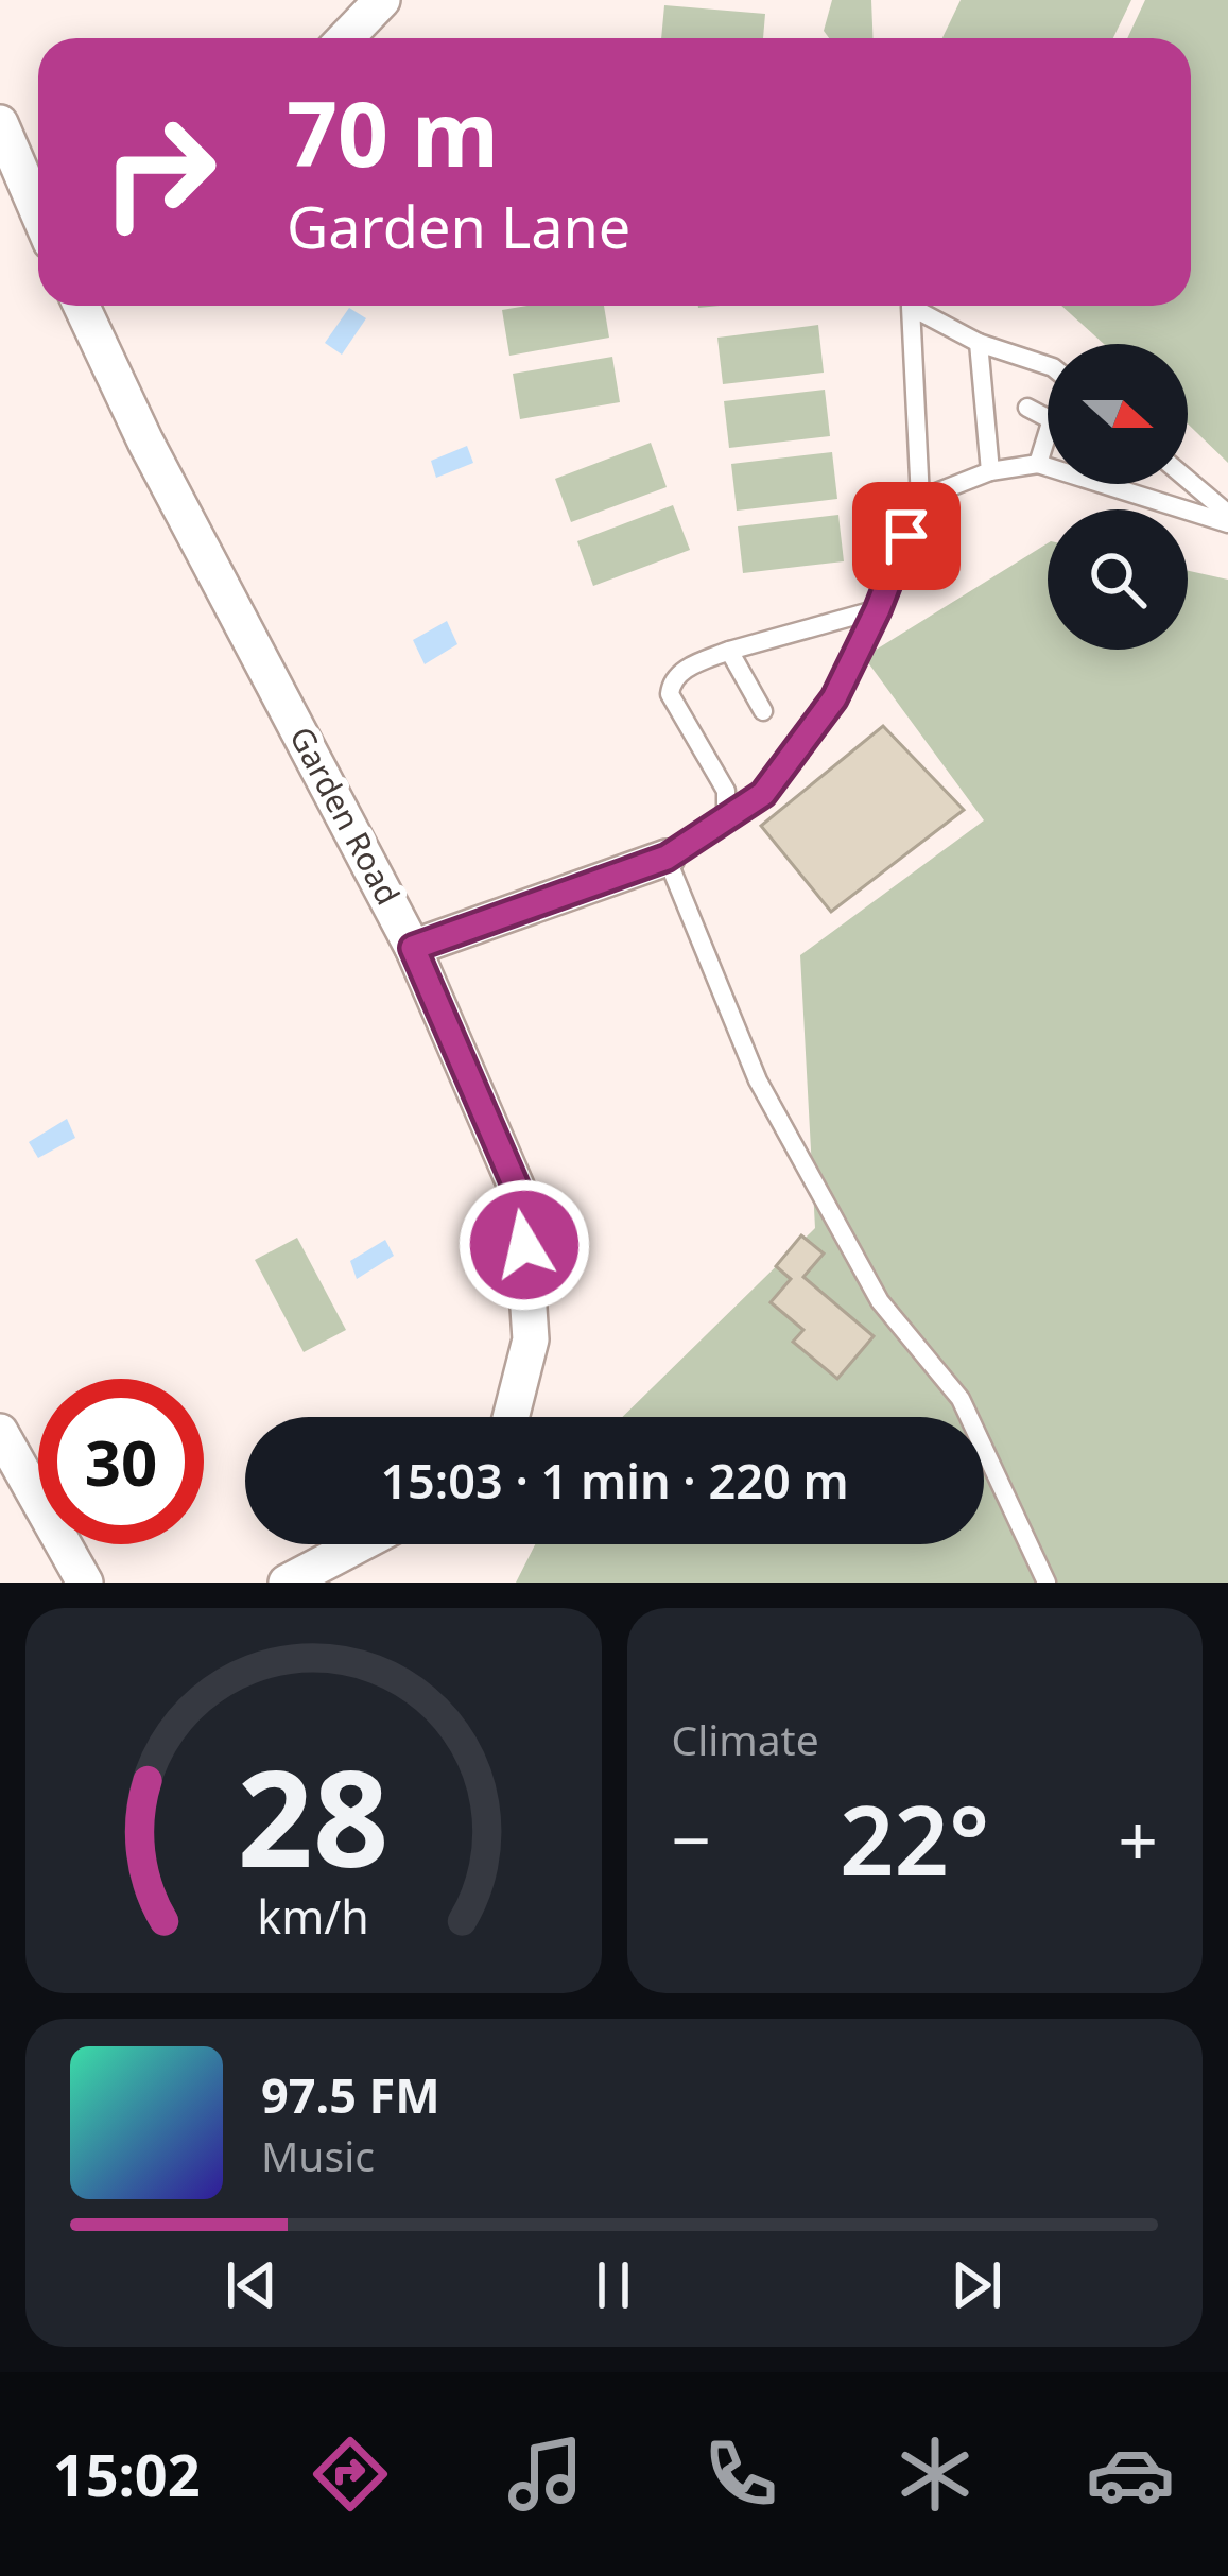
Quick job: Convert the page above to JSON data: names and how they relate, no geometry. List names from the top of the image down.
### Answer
{
  "streets": {
    "street": ["Garden Road"]
  },
  "north": "right",
  "page": {
    "turn": ["70 m", "Garden Lane"],
    "limit": "30",
    "trip": "15:03 · 1 min · 220 m",
    "tile": "Climate",
    "heat": ["−", "22°", "+"],
    "song": ["97.5 FM", "Music"],
    "tabs": "15:02",
    "gauge": ["28", "km/h"]
  }
}
